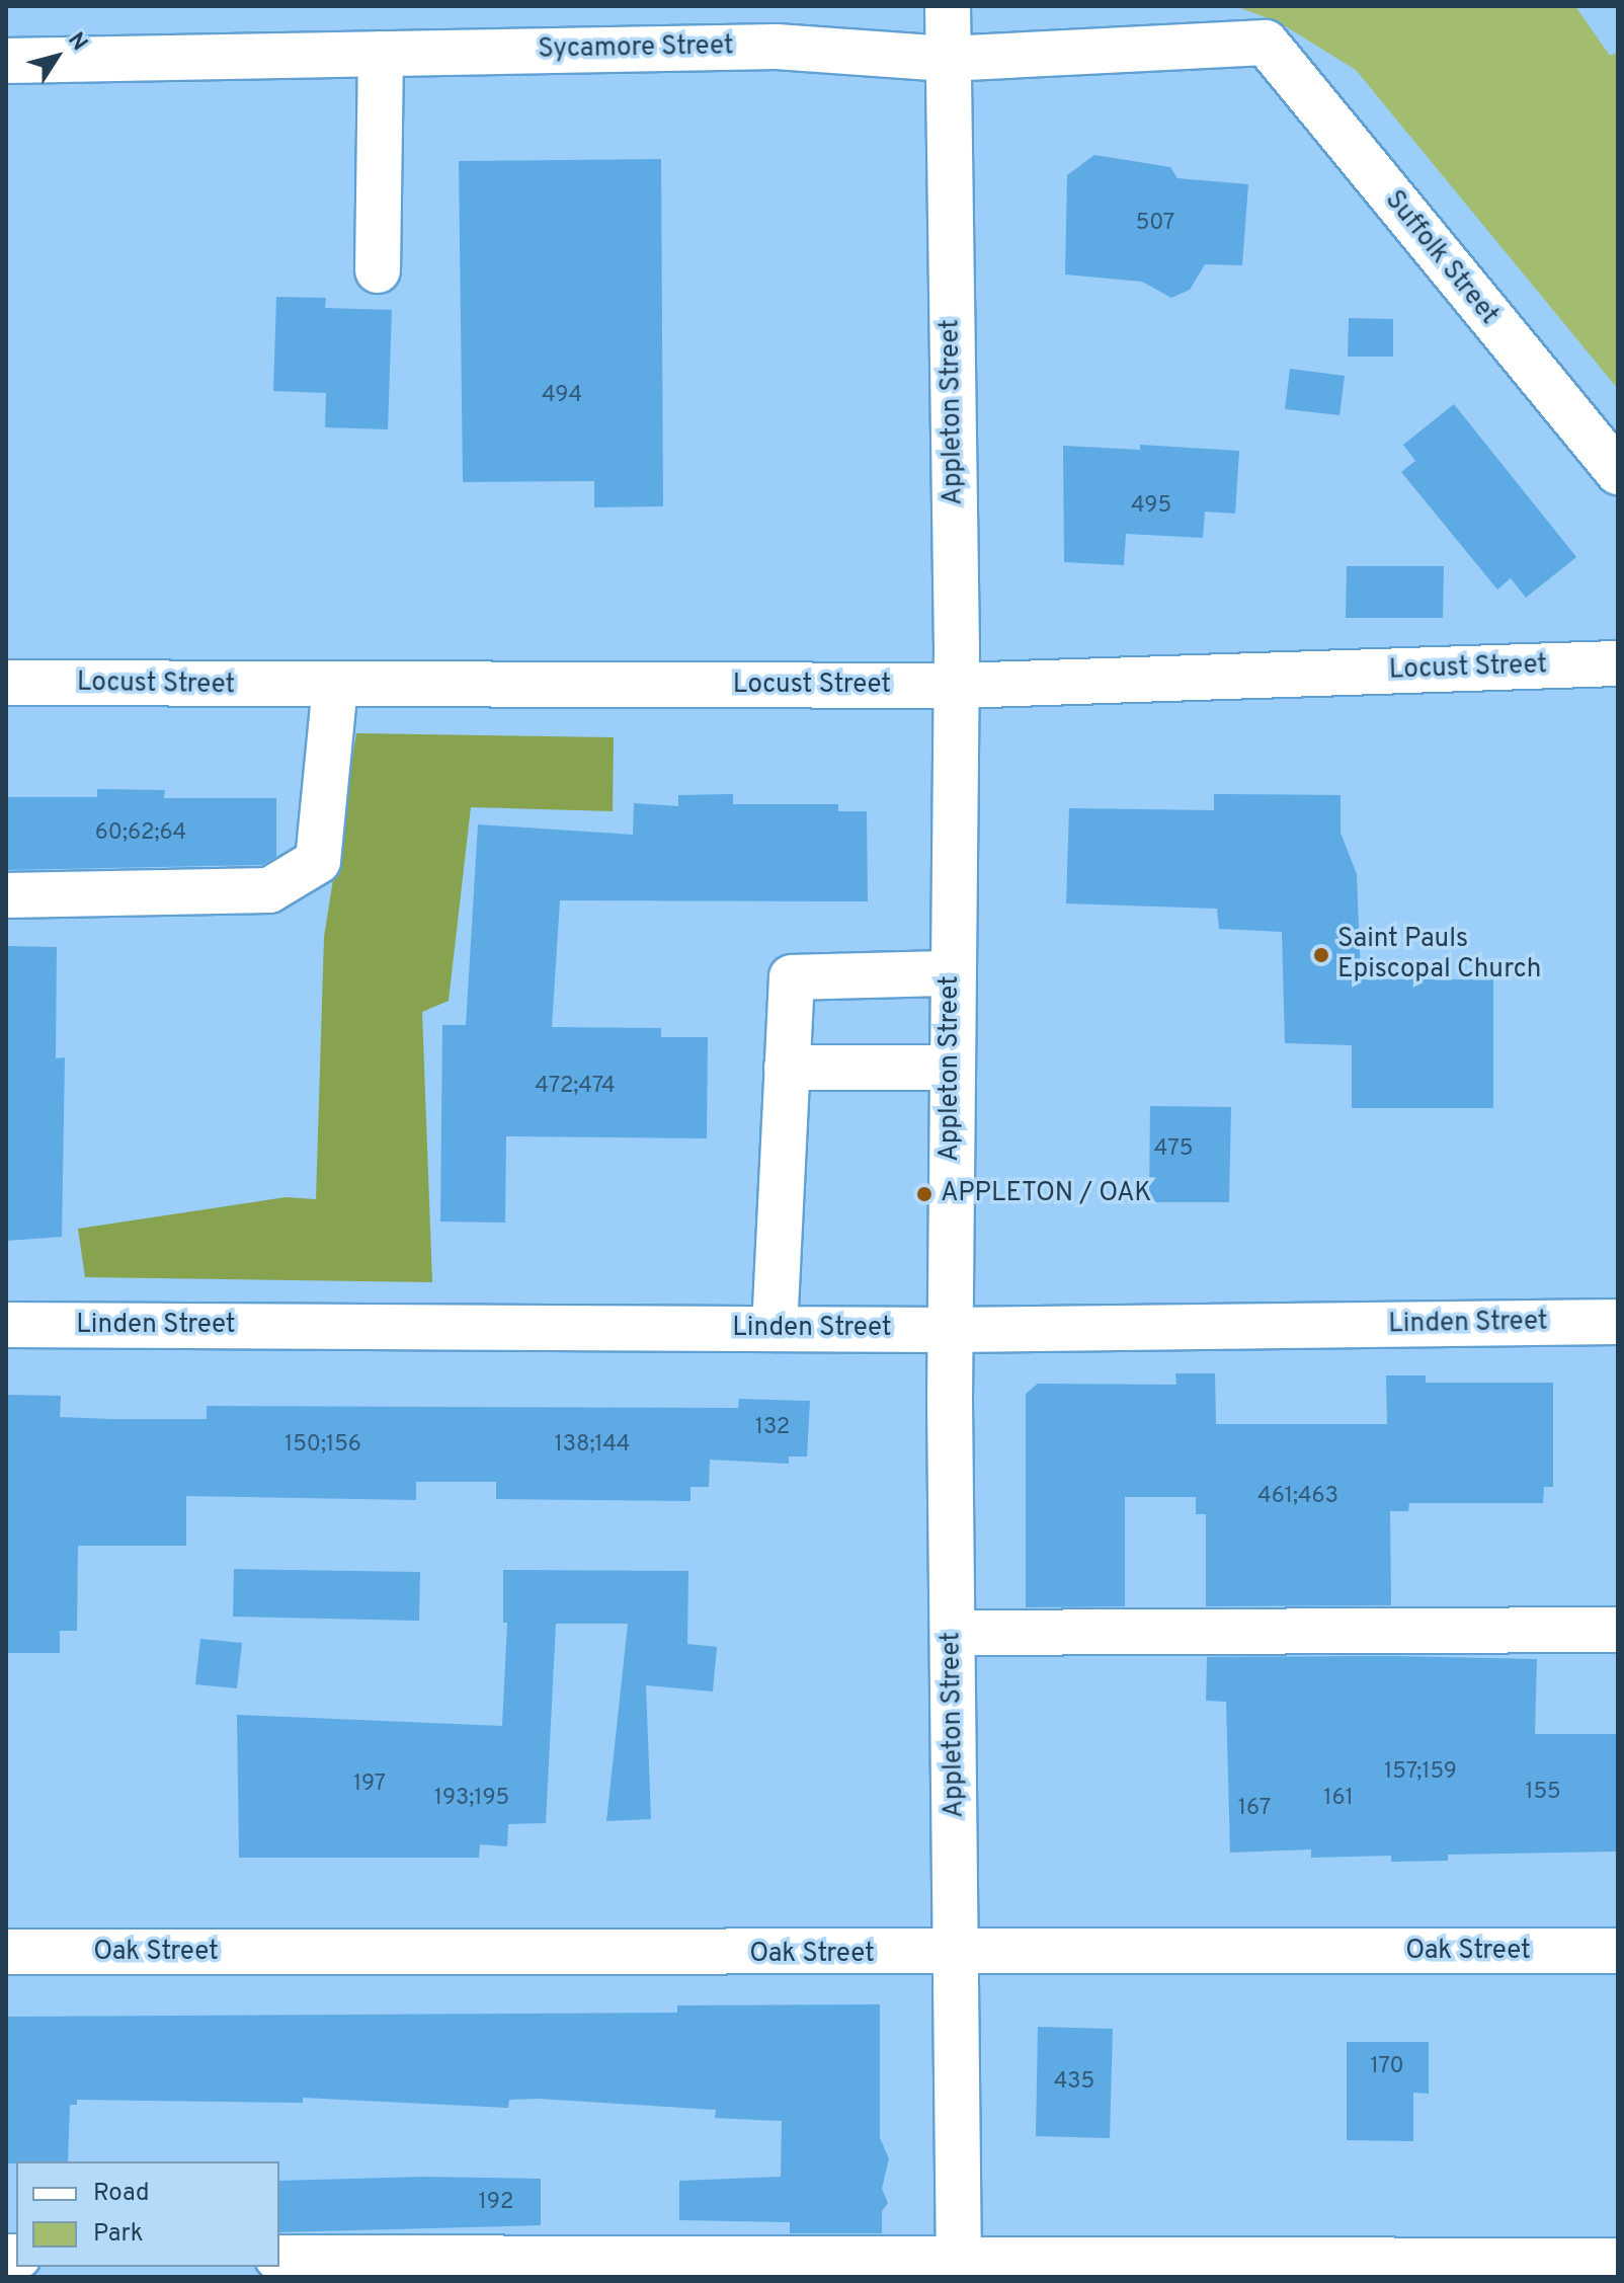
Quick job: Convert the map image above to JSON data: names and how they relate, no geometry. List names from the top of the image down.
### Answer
{
  "streets": {
    "street": [
      "Sycamore Street",
      "Suffolk Street",
      "Appleton Street",
      "Locust Street",
      "Linden Street",
      "Oak Street"
    ]
  },
  "crossings": [
    ["Sycamore Street", "Suffolk Street"],
    ["Sycamore Street", "Appleton Street"],
    ["Appleton Street", "Locust Street"],
    ["Appleton Street", "Linden Street"],
    ["Appleton Street", "Oak Street"]
  ],
  "places": ["Saint Pauls Episcopal Church", "APPLETON / OAK"],
  "house_numbers": [
    "507",
    "494",
    "495",
    "60;62;64",
    "472;474",
    "475",
    "132",
    "150;156",
    "138;144",
    "461;463",
    "157;159",
    "197",
    "155",
    "193;195",
    "161",
    "167",
    "170",
    "435",
    "192"
  ],
  "legend": ["Road", "Park"],
  "north": "top right"
}
